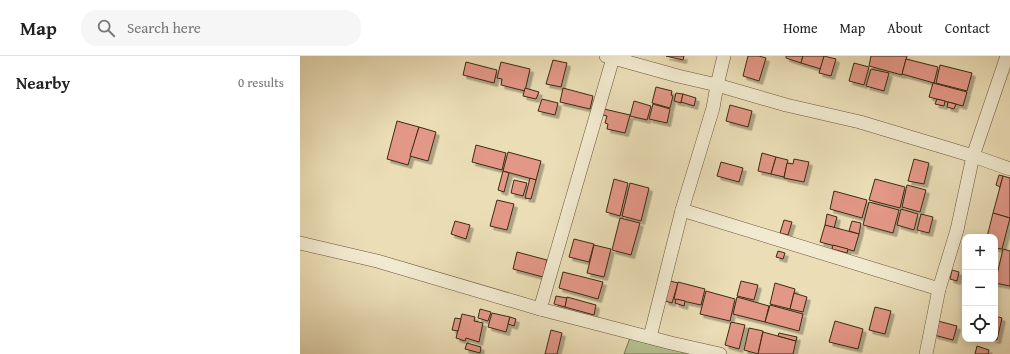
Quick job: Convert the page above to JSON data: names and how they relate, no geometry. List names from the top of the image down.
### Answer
{
  "page": {
    "header": "Map",
    "search": "Search here",
    "nav": [
      "Home",
      "Map",
      "About",
      "Contact"
    ],
    "heading": ["Nearby", "0 results"],
    "map_buttons": ["+", "−"]
  }
}
